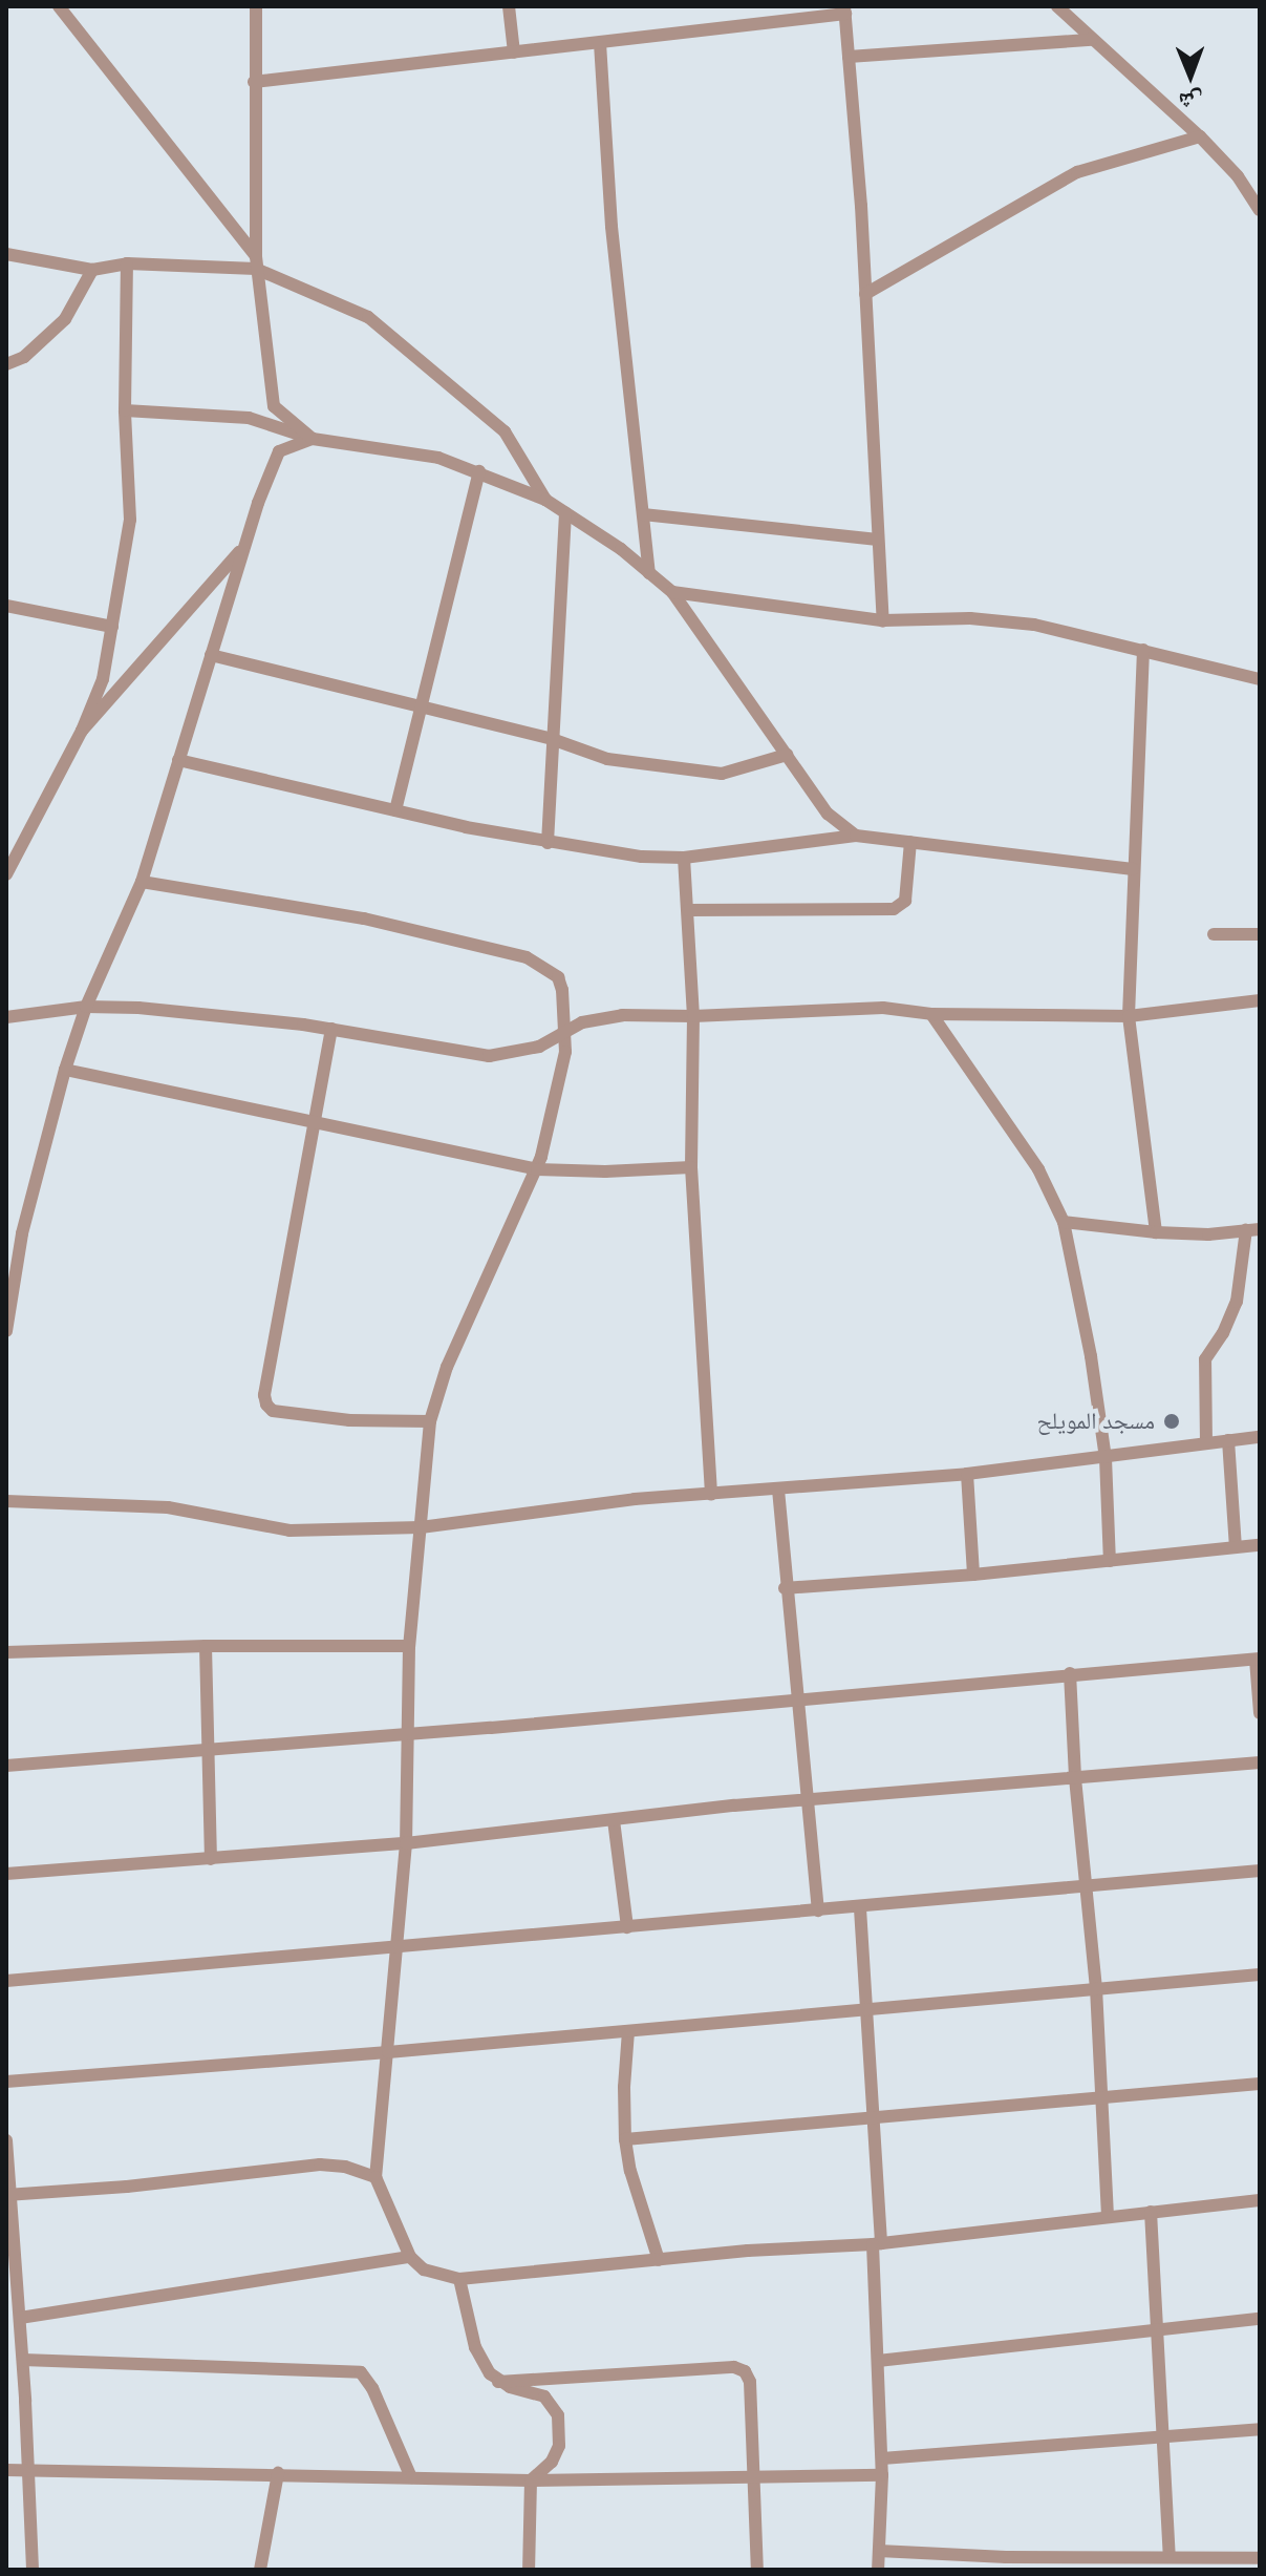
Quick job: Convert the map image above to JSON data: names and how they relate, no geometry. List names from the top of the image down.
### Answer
{
  "places": ["مسجد المويلح"],
  "north": "bottom"
}
